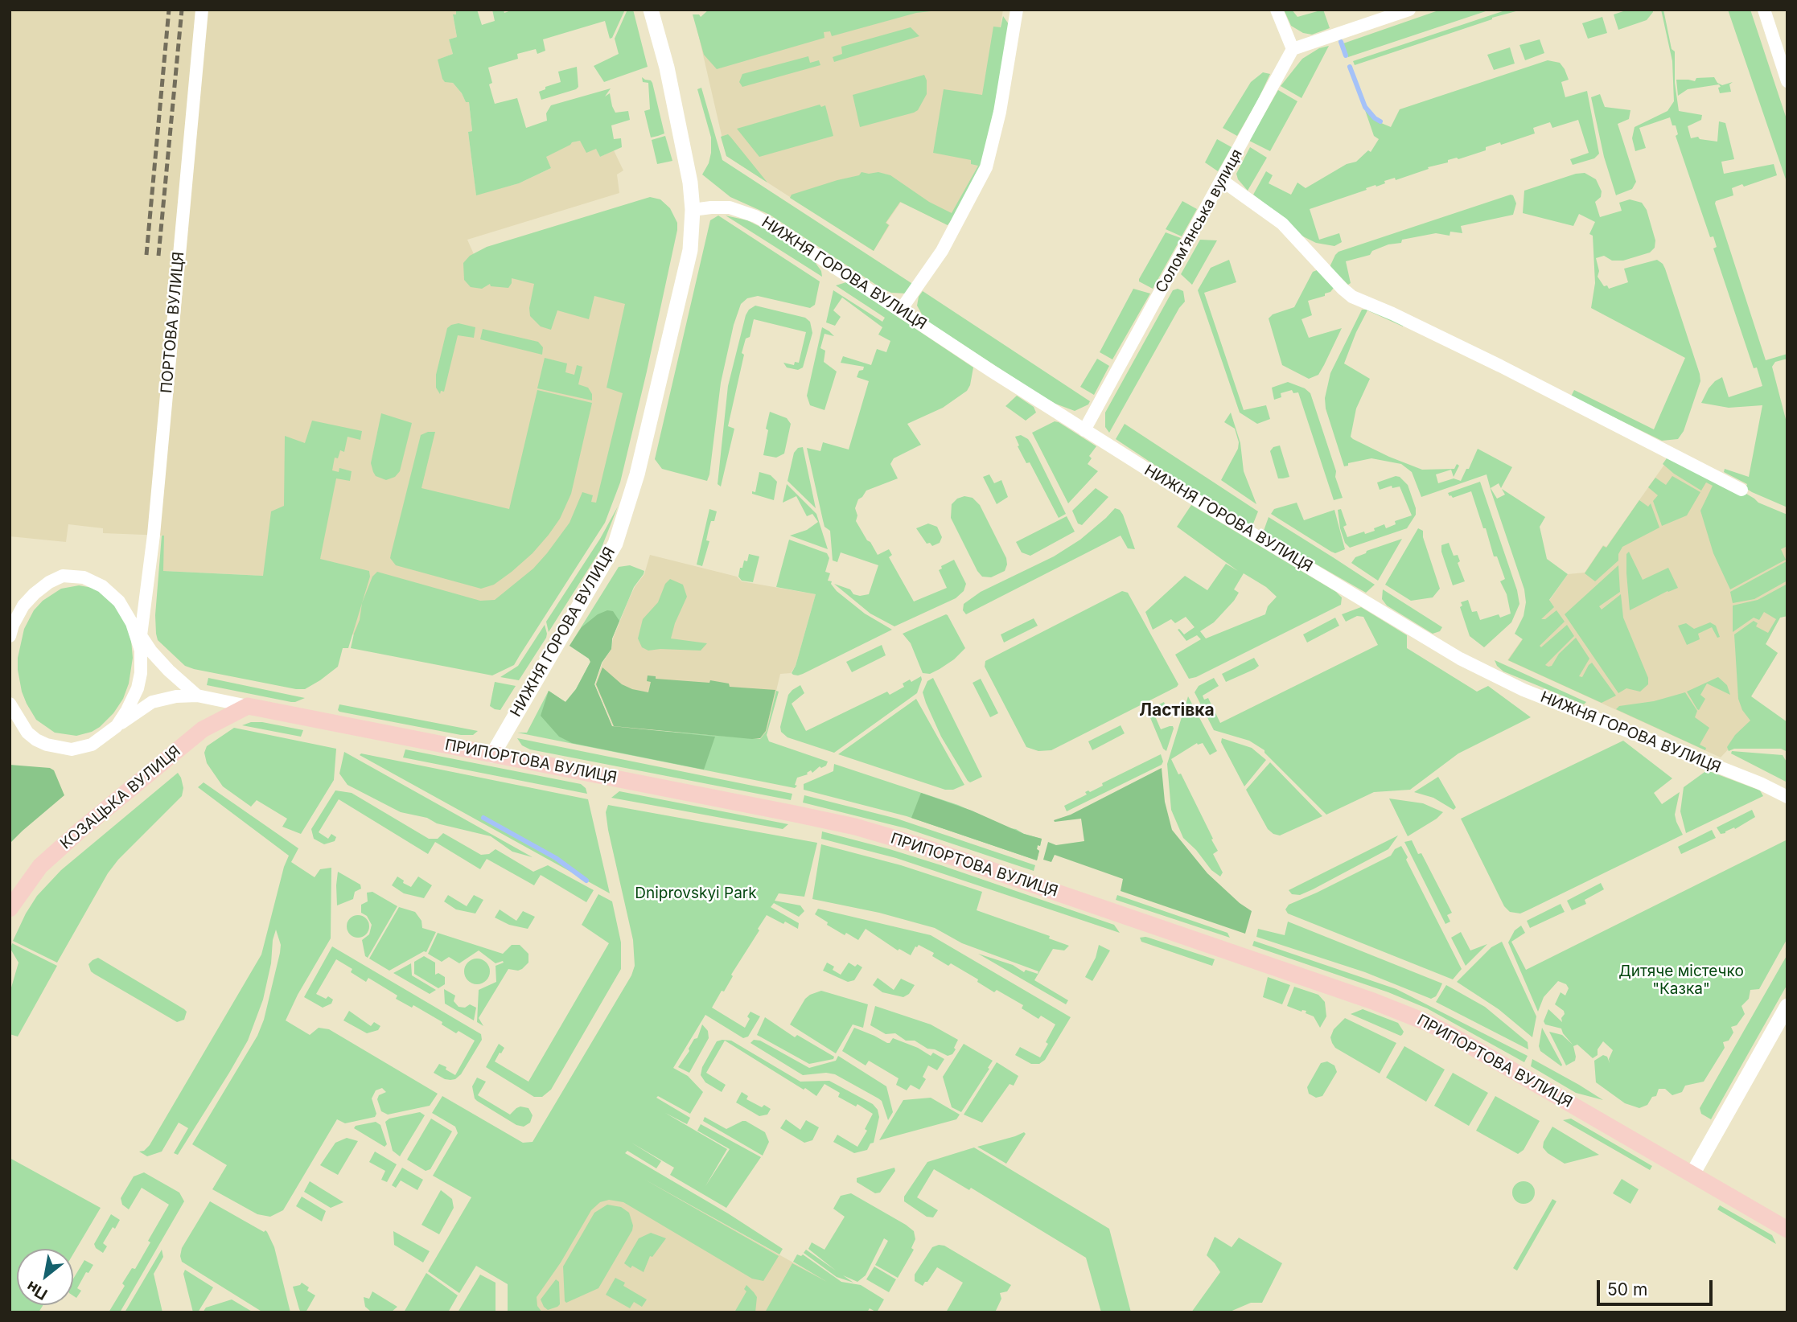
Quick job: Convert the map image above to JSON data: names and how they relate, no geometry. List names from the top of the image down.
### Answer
{
  "streets": {
    "main road": ["ПРИПОРТОВА ВУЛИЦЯ", "КОЗАЦЬКА ВУЛИЦЯ"],
    "street": ["Соломʼянська вулиця", "НИЖНЯ ГОРОВА ВУЛИЦЯ", "ПОРТОВА ВУЛИЦЯ"]
  },
  "crossings": [
    ["Соломʼянська вулиця", "НИЖНЯ ГОРОВА ВУЛИЦЯ"],
    ["НИЖНЯ ГОРОВА ВУЛИЦЯ", "ПРИПОРТОВА ВУЛИЦЯ"],
    ["ПОРТОВА ВУЛИЦЯ", "ПРИПОРТОВА ВУЛИЦЯ"],
    ["ПРИПОРТОВА ВУЛИЦЯ", "КОЗАЦЬКА ВУЛИЦЯ"]
  ],
  "districts": ["Ластівка"],
  "parks": ["Dniprovskyi Park", "Дитяче містечко \"Казка\""],
  "scale_bar": "50 m",
  "north": "bottom left"
}
